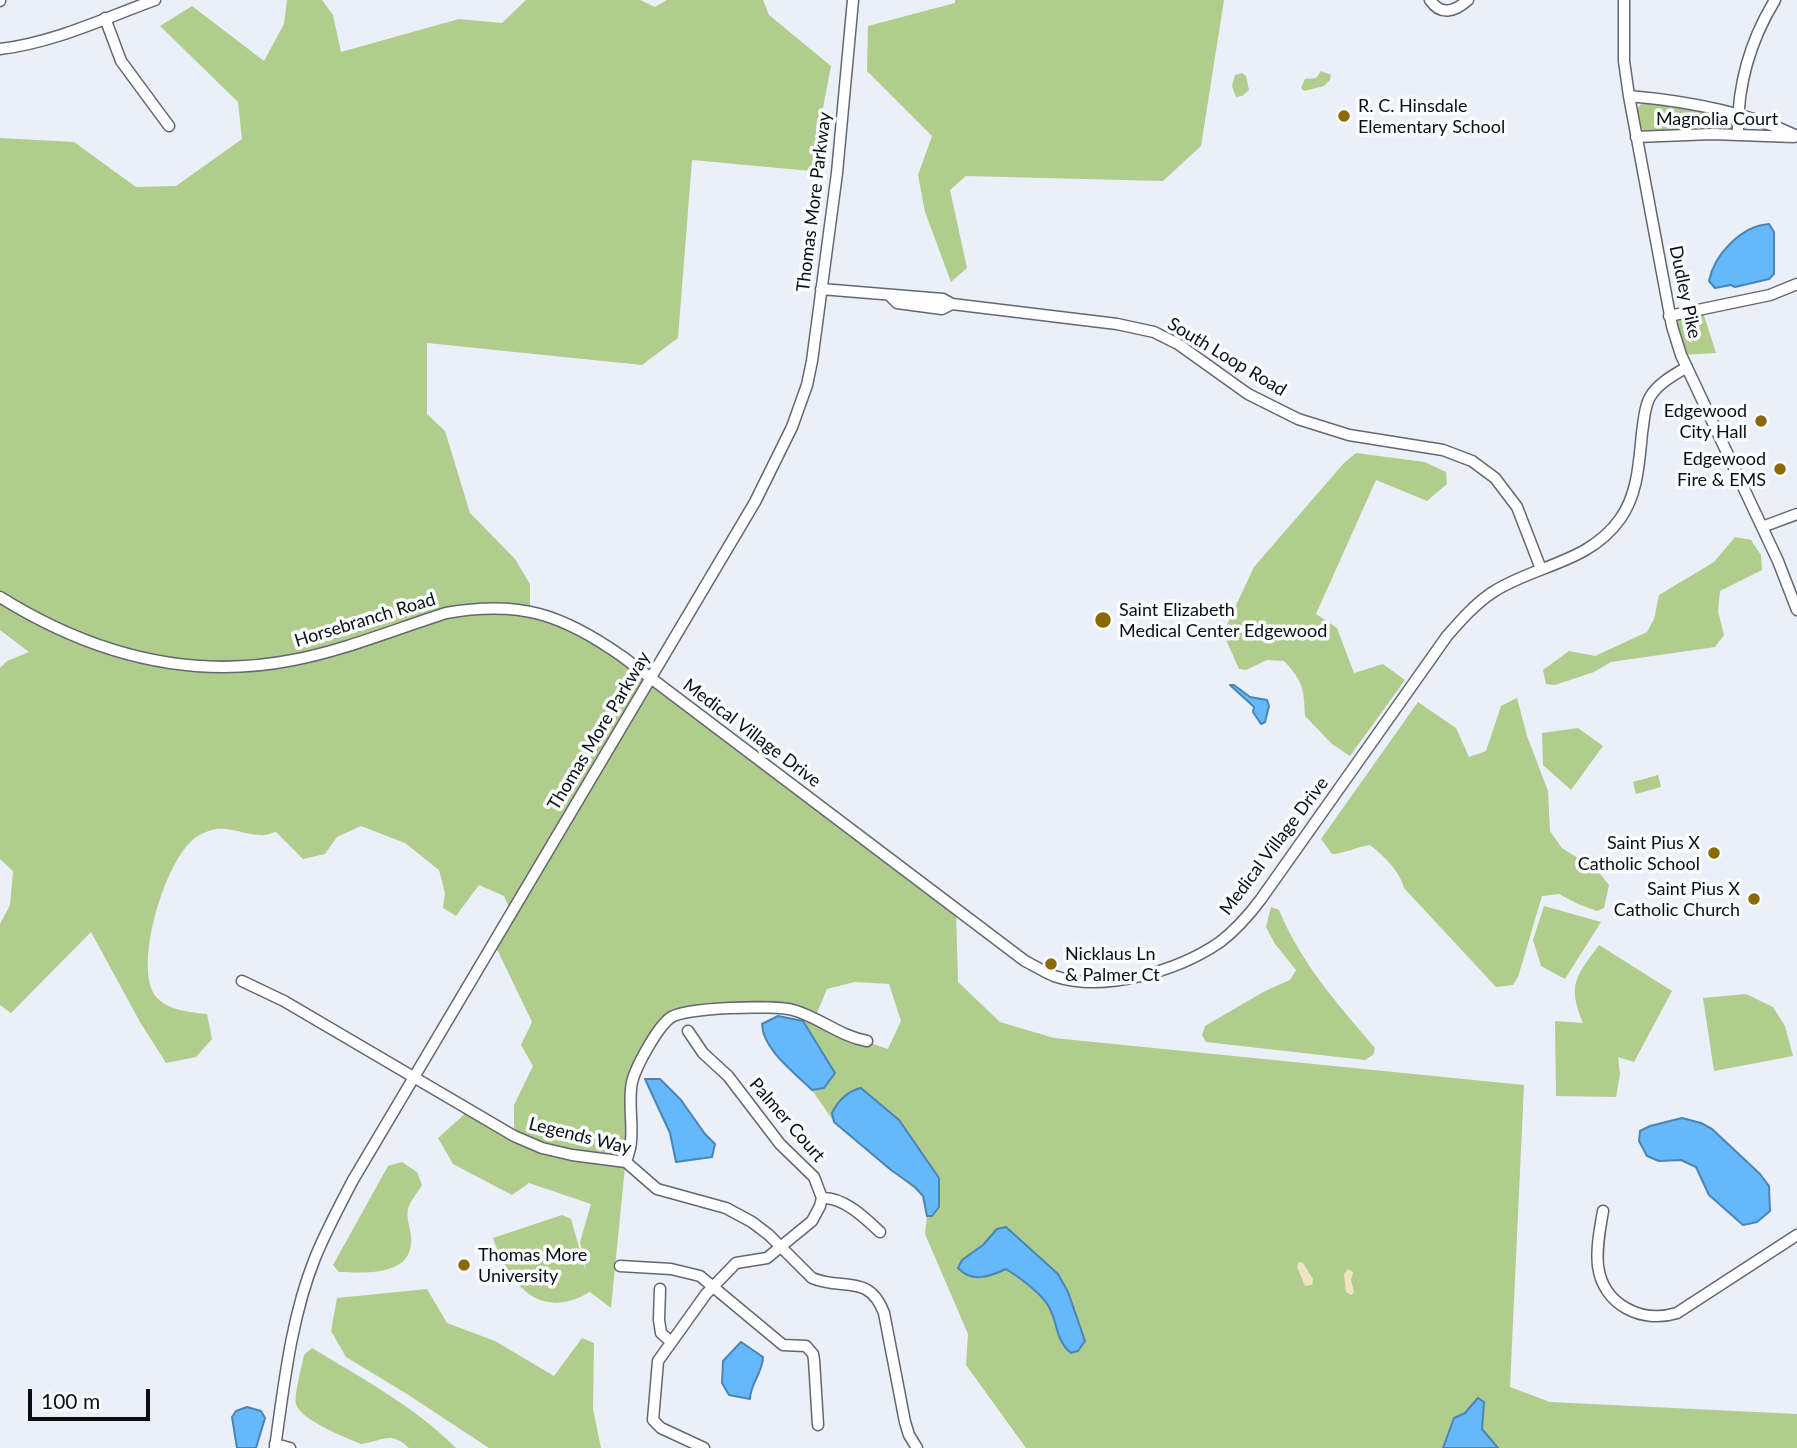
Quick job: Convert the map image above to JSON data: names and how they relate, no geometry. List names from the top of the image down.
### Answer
{
  "streets": {
    "street": [
      "Magnolia Court",
      "Thomas More Parkway",
      "Dudley Pike",
      "South Loop Road",
      "Horsebranch Road",
      "Medical Village Drive",
      "Palmer Court",
      "Legends Way"
    ]
  },
  "crossings": [
    ["Magnolia Court", "Dudley Pike"],
    ["Thomas More Parkway", "South Loop Road"],
    ["Thomas More Parkway", "Horsebranch Road"],
    ["Thomas More Parkway", "Medical Village Drive"],
    ["Thomas More Parkway", "Legends Way"],
    ["Dudley Pike", "Medical Village Drive"],
    ["South Loop Road", "Medical Village Drive"],
    ["Horsebranch Road", "Medical Village Drive"]
  ],
  "places": [
    "R. C. Hinsdale Elementary School",
    "Edgewood City Hall",
    "Edgewood Fire & EMS",
    "Saint Elizabeth Medical Center Edgewood",
    "Saint Pius X Catholic School",
    "Saint Pius X Catholic Church",
    "Nicklaus Ln & Palmer Ct",
    "Thomas More University"
  ],
  "scale_bar": "100 m"
}
